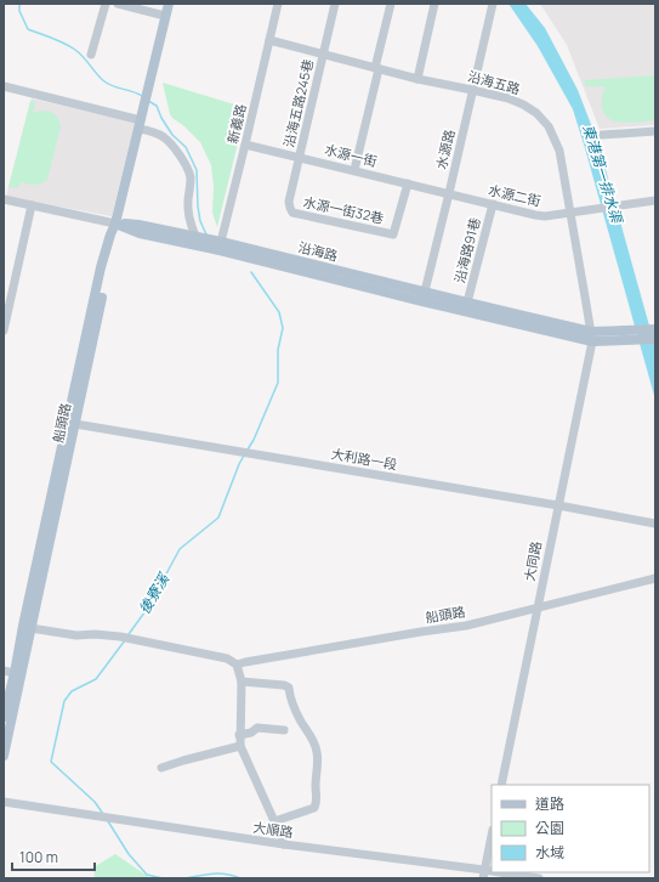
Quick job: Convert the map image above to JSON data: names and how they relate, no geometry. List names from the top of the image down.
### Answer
{
  "streets": {
    "main road": ["沿海路", "船頭路"],
    "street": [
      "沿海五路",
      "沿海五路245巷",
      "新義路",
      "水源路",
      "水源一街",
      "水源二街",
      "水源一街32巷",
      "沿海路91巷",
      "大利路一段",
      "大同路",
      "大順路"
    ]
  },
  "crossings": [
    ["沿海五路", "沿海五路245巷"],
    ["沿海五路", "新義路"],
    ["沿海五路", "水源路"],
    ["沿海五路", "水源二街"],
    ["沿海五路", "沿海路"],
    ["沿海五路", "大同路"],
    ["沿海五路245巷", "水源一街"],
    ["沿海五路245巷", "水源一街32巷"],
    ["新義路", "水源一街"],
    ["新義路", "沿海路"],
    ["水源路", "水源一街"],
    ["水源路", "水源二街"],
    ["水源路", "沿海路"],
    ["水源一街", "水源二街"],
    ["水源一街", "水源一街32巷"],
    ["水源二街", "沿海路91巷"],
    ["沿海路91巷", "沿海路"],
    ["沿海路", "船頭路"],
    ["沿海路", "大同路"],
    ["船頭路", "大利路一段"],
    ["船頭路", "大同路"],
    ["大利路一段", "大同路"]
  ],
  "water": ["東港第一排水渠", "後寮溪"],
  "legend": ["道路", "公園", "水域"],
  "scale_bar": "100 m"
}
